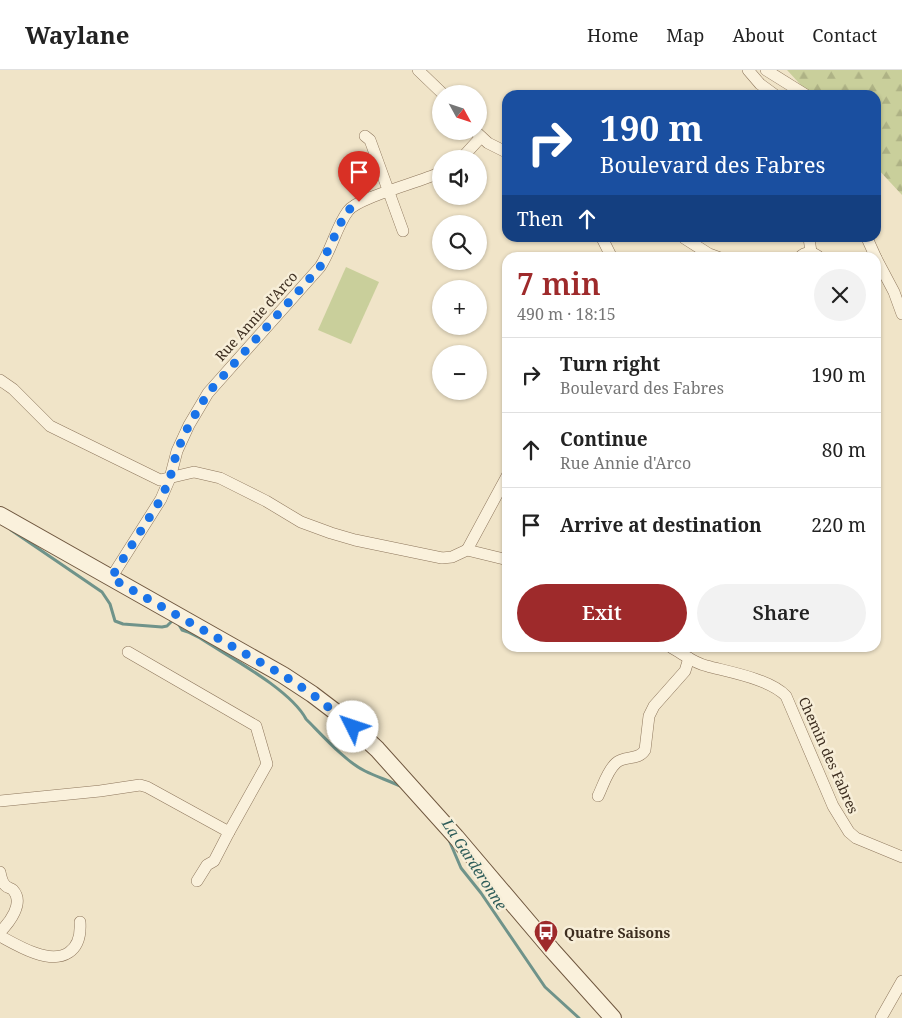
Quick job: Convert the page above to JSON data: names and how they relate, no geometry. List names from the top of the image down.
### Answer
{
  "streets": {
    "street": ["Rue Annie d'Arco", "Chemin des Fabres"]
  },
  "water": ["La Garderonne"],
  "places": {
    "bus stop": ["Quatre Saisons"]
  },
  "north": "bottom right",
  "page": {
    "header": "Waylane",
    "nav": [
      "Home",
      "Map",
      "About",
      "Contact"
    ],
    "map_buttons": ["+", "−"],
    "turn": ["190 m", "Boulevard des Fabres"],
    "then": "Then",
    "heading": ["7 min", "490 m · 18:15"],
    "list": [
      {
        "name": "Turn right",
        "note": "Boulevard des Fabres",
        "value": "190 m"
      },
      {
        "name": "Continue",
        "note": "Rue Annie d'Arco",
        "value": "80 m"
      },
      {
        "name": "Arrive at destination",
        "value": "220 m"
      }
    ],
    "buttons": ["Exit", "Share"]
  }
}
